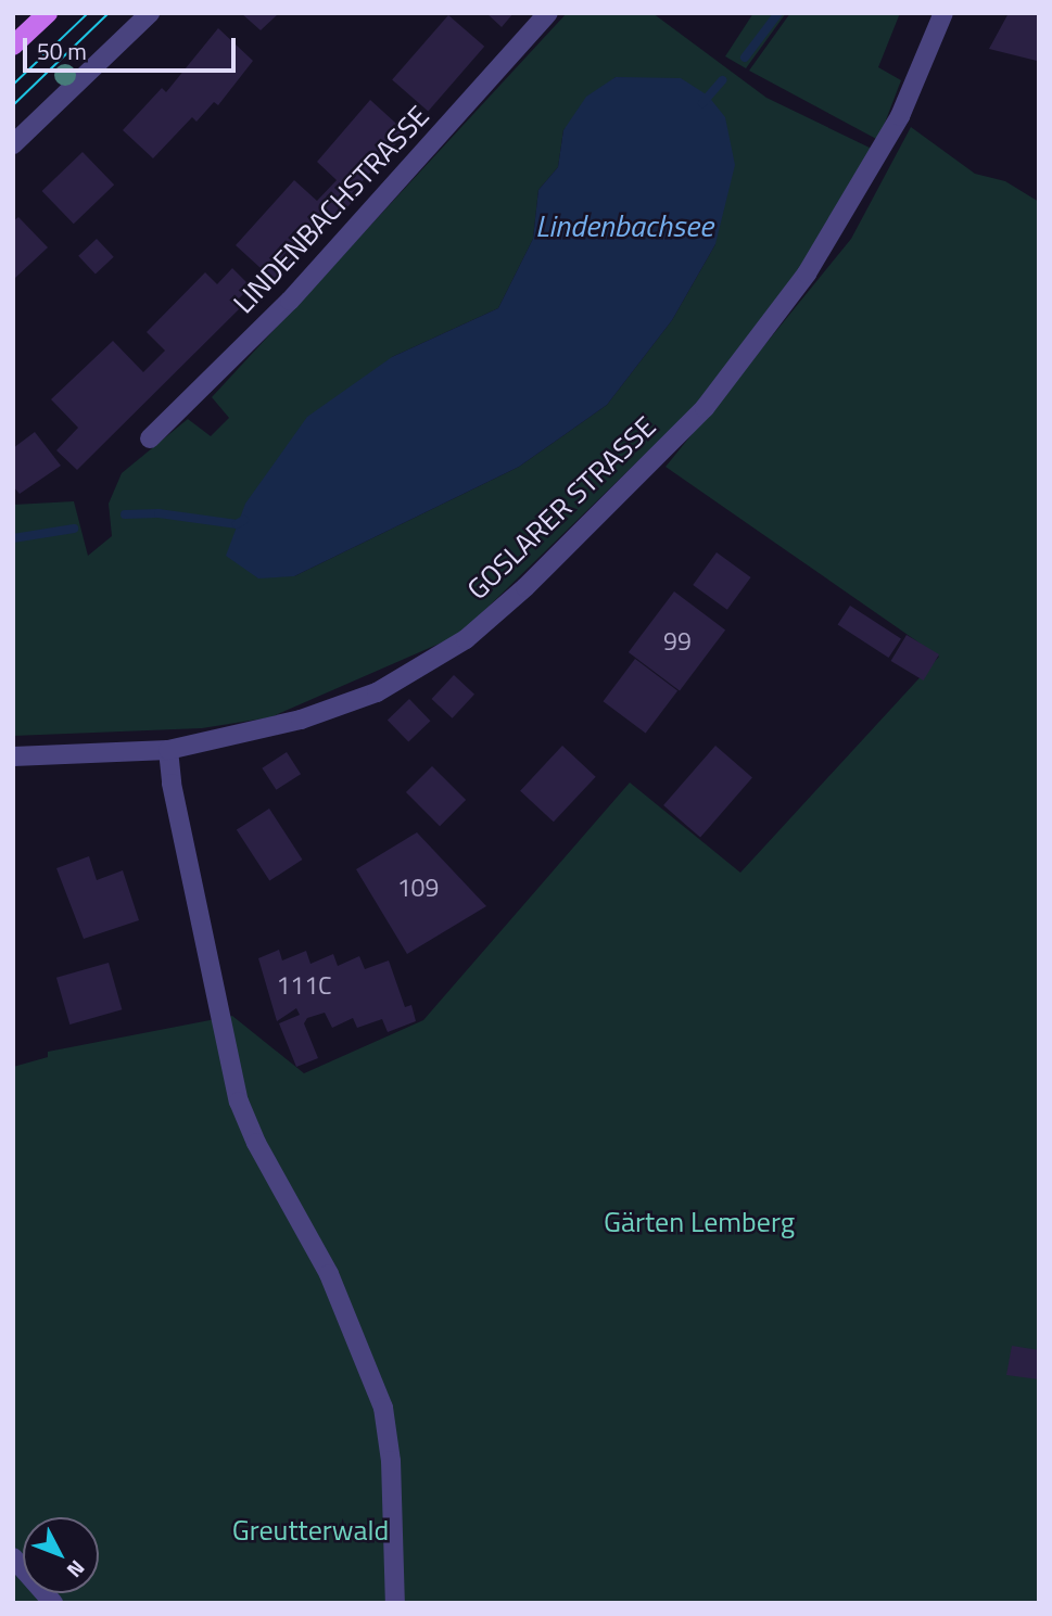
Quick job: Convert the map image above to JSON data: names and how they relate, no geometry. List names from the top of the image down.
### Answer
{
  "streets": {
    "street": ["LINDENBACHSTRASSE", "GOSLARER STRASSE"]
  },
  "water": ["Lindenbachsee"],
  "parks": ["Gärten Lemberg", "Greutterwald"],
  "house_numbers": ["99", "109", "111C"],
  "scale_bar": "50 m",
  "north": "bottom right"
}
